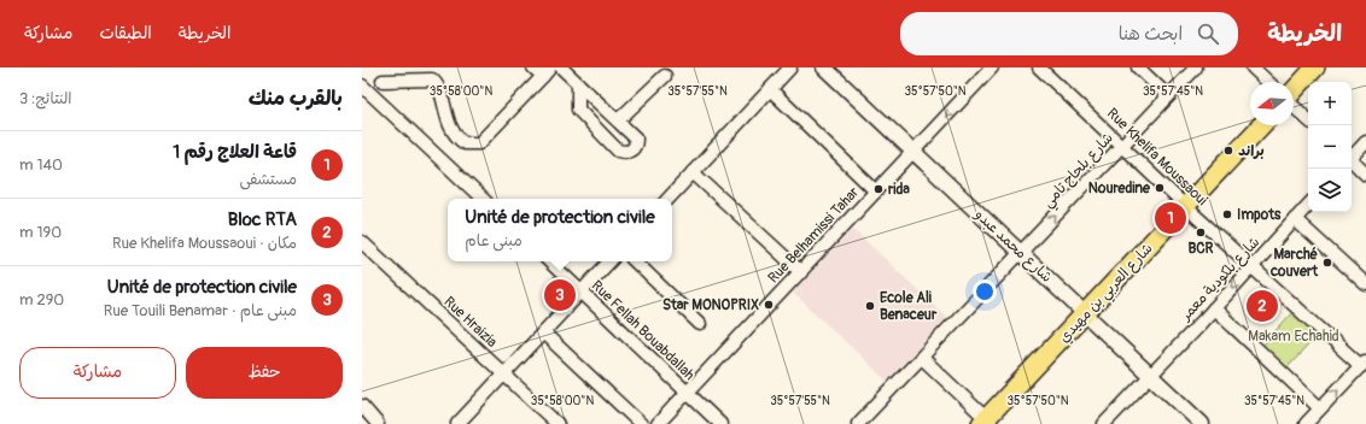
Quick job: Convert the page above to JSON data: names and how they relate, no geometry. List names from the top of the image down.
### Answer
{
  "streets": {
    "main road": ["شارع العربي بن مهيدي"],
    "street": [
      "Rue Khelifa Moussaoui",
      "شارع بلحاج تامي",
      "Rue Belhamissi Tahar",
      "شارع محمد عبدو",
      "شارع بلكودية معمر",
      "Rue Hraizia",
      "Rue Fellah Bouabdallah"
    ]
  },
  "crossings": [
    ["Rue Khelifa Moussaoui", "شارع بلحاج تامي"],
    ["Rue Khelifa Moussaoui", "شارع بلكودية معمر"],
    ["Rue Khelifa Moussaoui", "شارع العربي بن مهيدي"],
    ["شارع بلحاج تامي", "شارع محمد عبدو"],
    ["Rue Belhamissi Tahar", "شارع محمد عبدو"],
    ["Rue Belhamissi Tahar", "Rue Fellah Bouabdallah"],
    ["شارع محمد عبدو", "شارع بلكودية معمر"],
    ["شارع محمد عبدو", "شارع العربي بن مهيدي"]
  ],
  "parks": ["Makam Echahid"],
  "places": [
    "براند",
    "Nouredine",
    "rida",
    "Impots",
    "BCR",
    "Marché couvert",
    "Star MONOPRIX",
    "Ecole Ali Benaceur"
  ],
  "north": "left",
  "page": {
    "header": "الخريطة",
    "search": "ابحث هنا",
    "nav": ["الخريطة", "الطبقات", "مشاركة"],
    "heading": ["بالقرب منك", "النتائج: 3"],
    "map_buttons": ["+", "−"],
    "list": [
      {
        "mark": "1",
        "name": "قاعة العلاج رقم 1",
        "note": "مستشفى",
        "value": "140 m"
      },
      {
        "mark": "2",
        "name": "Bloc RTA",
        "note": "مكان · Rue Khelifa Moussaoui",
        "value": "190 m"
      },
      {
        "mark": "3",
        "name": "Unité de protection civile",
        "note": "مبنى عام · Rue Touili Benamar",
        "value": "290 m"
      }
    ],
    "popup": ["Unité de protection civile", "مبنى عام"],
    "pins": ["1", "3", "2"],
    "buttons": ["حفظ", "مشاركة"]
  },
  "coordinates": [
    "35°57'50\"N",
    "35°58'00\"N",
    "35°57'55\"N",
    "35°57'45\"N"
  ]
}
